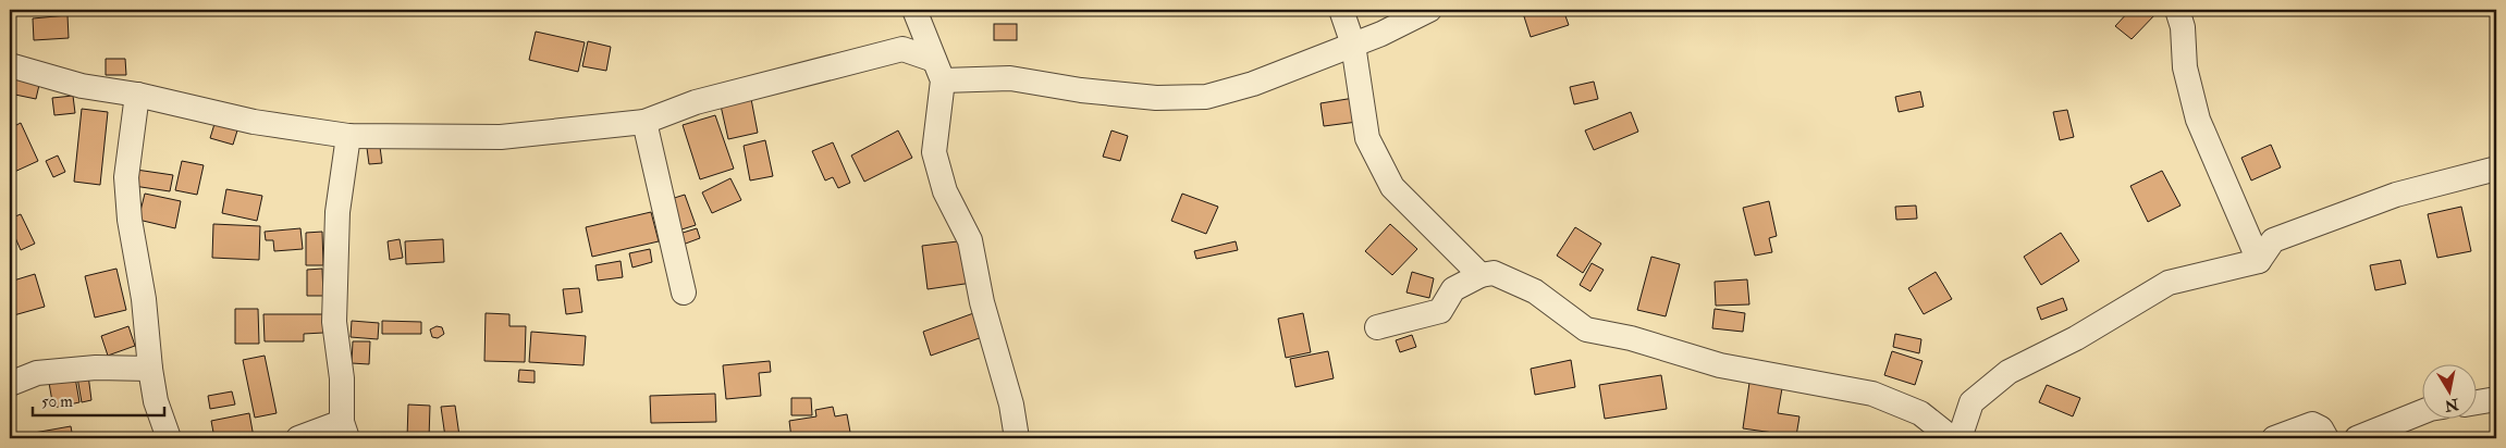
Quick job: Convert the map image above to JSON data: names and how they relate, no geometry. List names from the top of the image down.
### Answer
{
  "scale_bar": "50 m",
  "north": "bottom"
}
